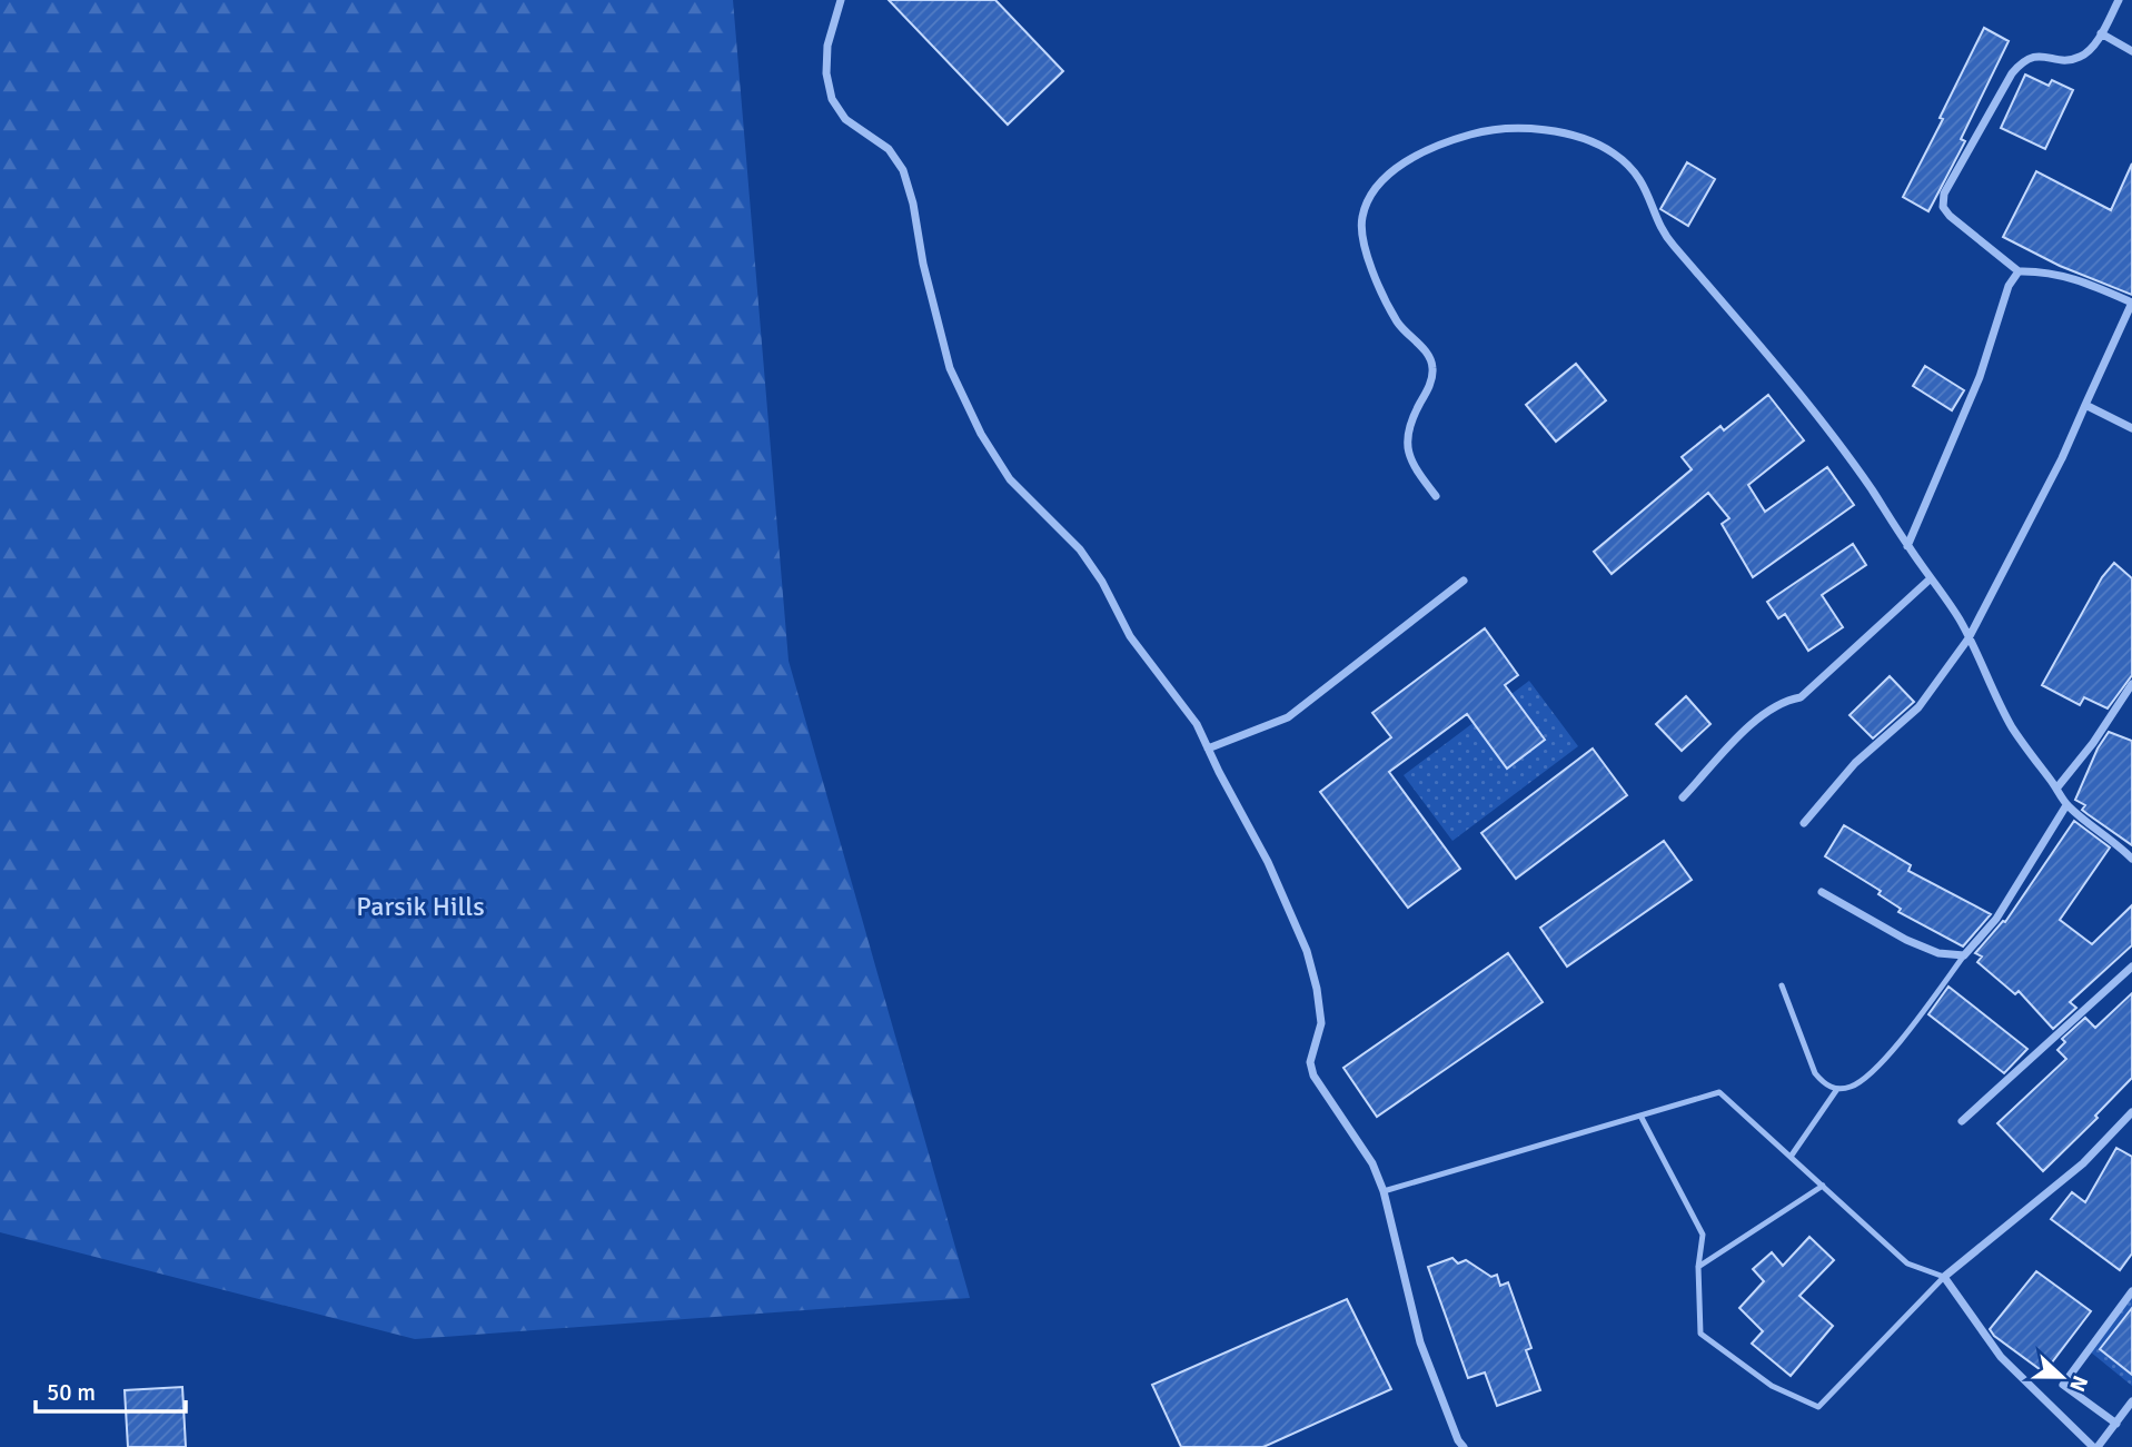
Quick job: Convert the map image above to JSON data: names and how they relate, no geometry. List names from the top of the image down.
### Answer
{
  "parks": ["Parsik Hills"],
  "scale_bar": "50 m",
  "north": "right"
}
